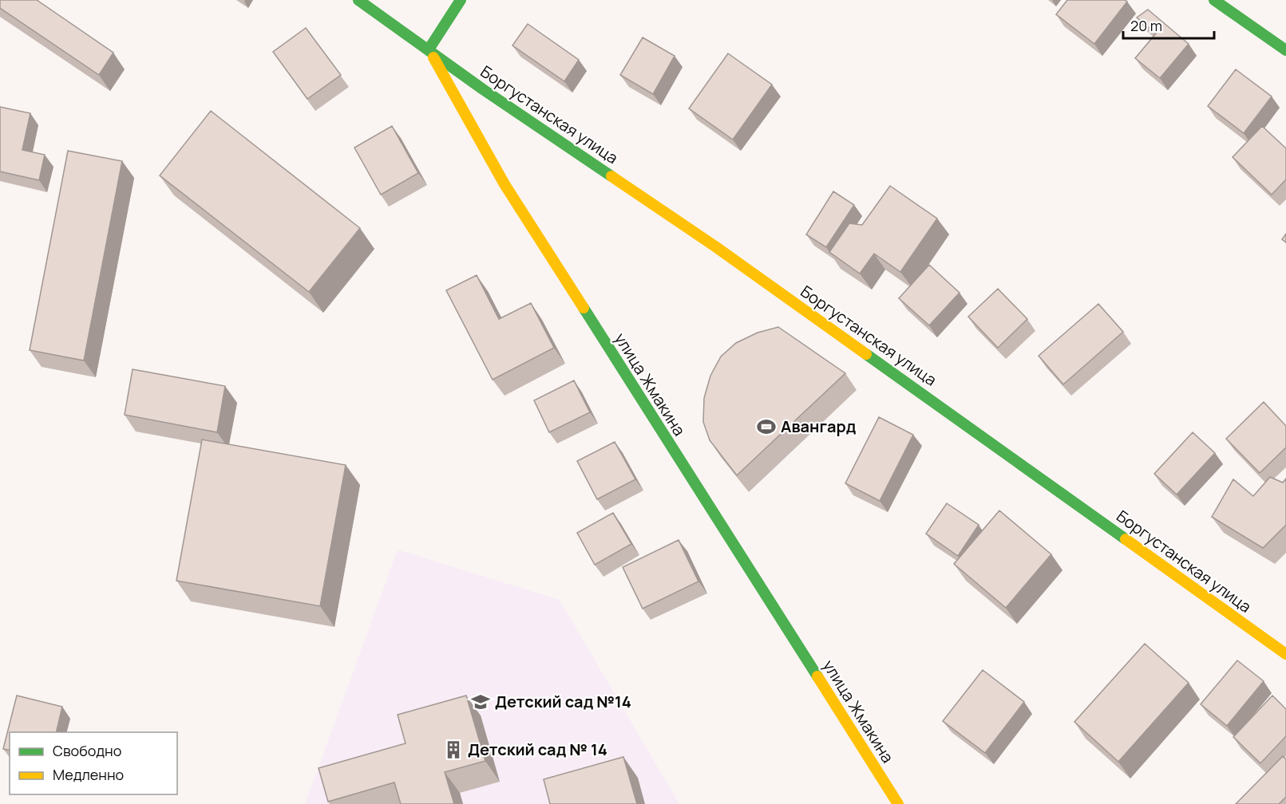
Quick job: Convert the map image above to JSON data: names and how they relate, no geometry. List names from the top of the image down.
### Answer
{
  "streets": {
    "street": ["Боргустанская улица", "улица Жмакина"]
  },
  "crossings": [
    ["Боргустанская улица", "улица Жмакина"]
  ],
  "places": {
    "sports": ["Авангард"],
    "school or university": ["Детский сад №14"],
    "building": ["Детский сад № 14"]
  },
  "legend": ["Свободно", "Медленно"],
  "scale_bar": "20 m"
}
